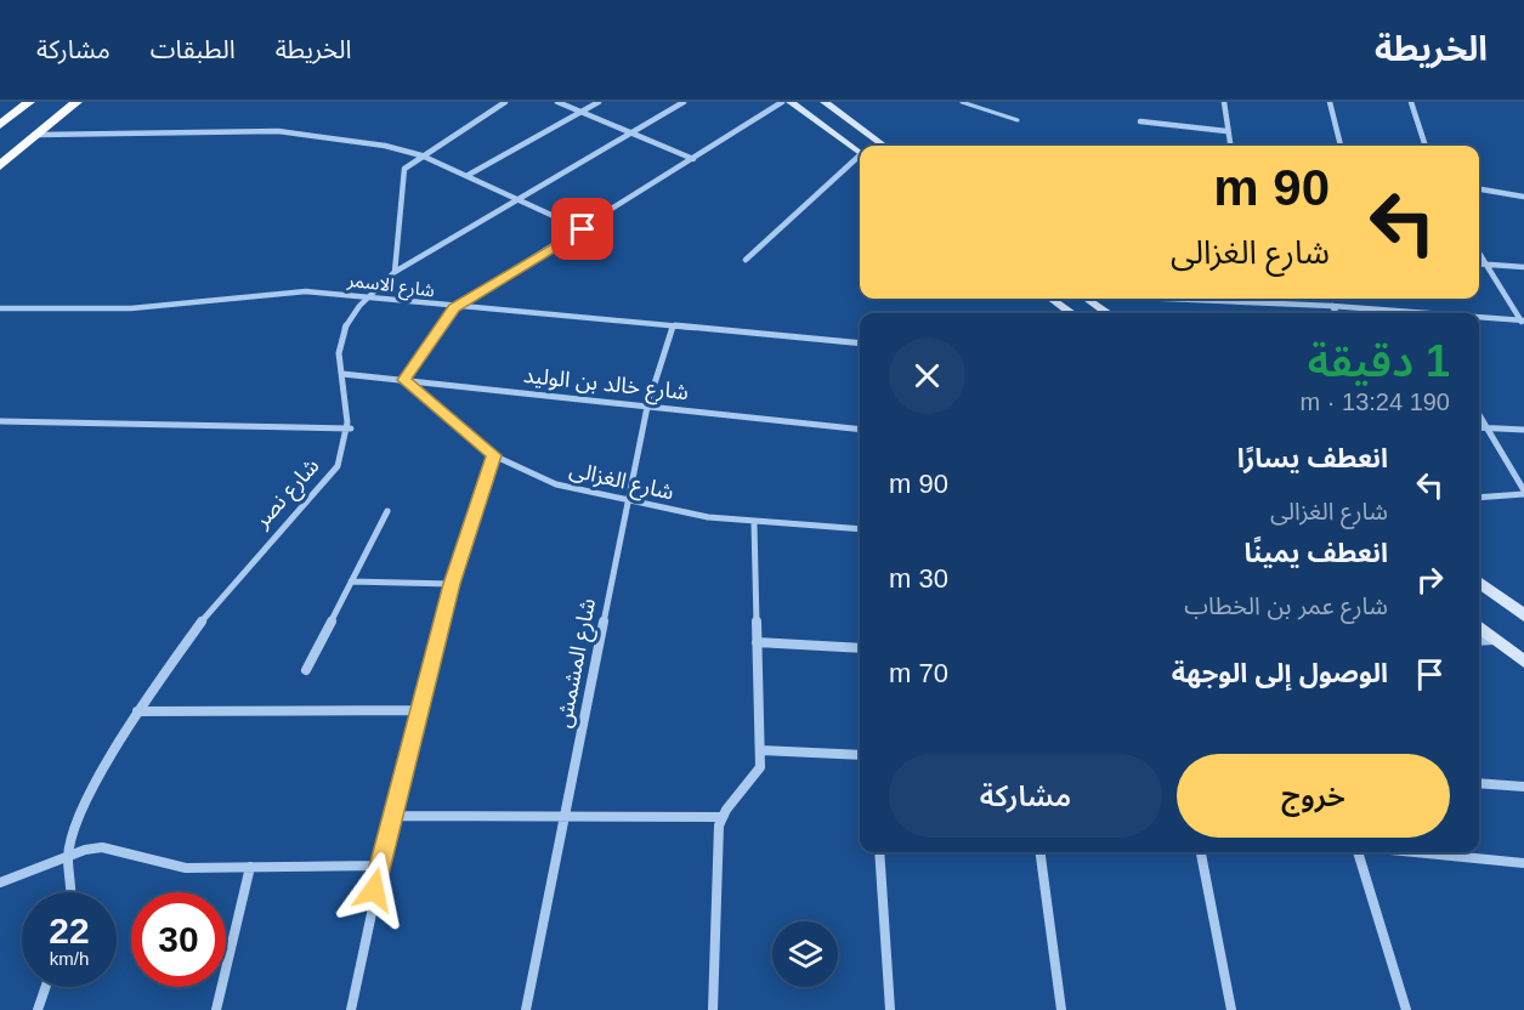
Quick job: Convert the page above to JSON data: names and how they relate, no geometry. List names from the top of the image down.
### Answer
{
  "streets": {
    "street": [
      "شارع الاسمر",
      "شارع خالد بن الوليد",
      "شارع الغزالى",
      "شارع نصر",
      "شارع المشمش"
    ]
  },
  "crossings": [
    ["شارع الاسمر", "شارع نصر"],
    ["شارع الاسمر", "شارع المشمش"],
    ["شارع خالد بن الوليد", "شارع الغزالى"],
    ["شارع خالد بن الوليد", "شارع نصر"],
    ["شارع خالد بن الوليد", "شارع المشمش"],
    ["شارع الغزالى", "شارع المشمش"]
  ],
  "page": {
    "header": "الخريطة",
    "nav": ["الخريطة", "الطبقات", "مشاركة"],
    "turn": ["90 m", "شارع الغزالى"],
    "heading": ["1 دقيقة", "190 m · 13:24"],
    "list": [
      {
        "name": "انعطف يسارًا",
        "note": "شارع الغزالى",
        "value": "90 m"
      },
      {
        "name": "انعطف يمينًا",
        "note": "شارع عمر بن الخطاب",
        "value": "30 m"
      },
      {
        "name": "الوصول إلى الوجهة",
        "value": "70 m"
      }
    ],
    "buttons": ["خروج", "مشاركة"],
    "speed": "22 km/h",
    "limit": "30"
  }
}
